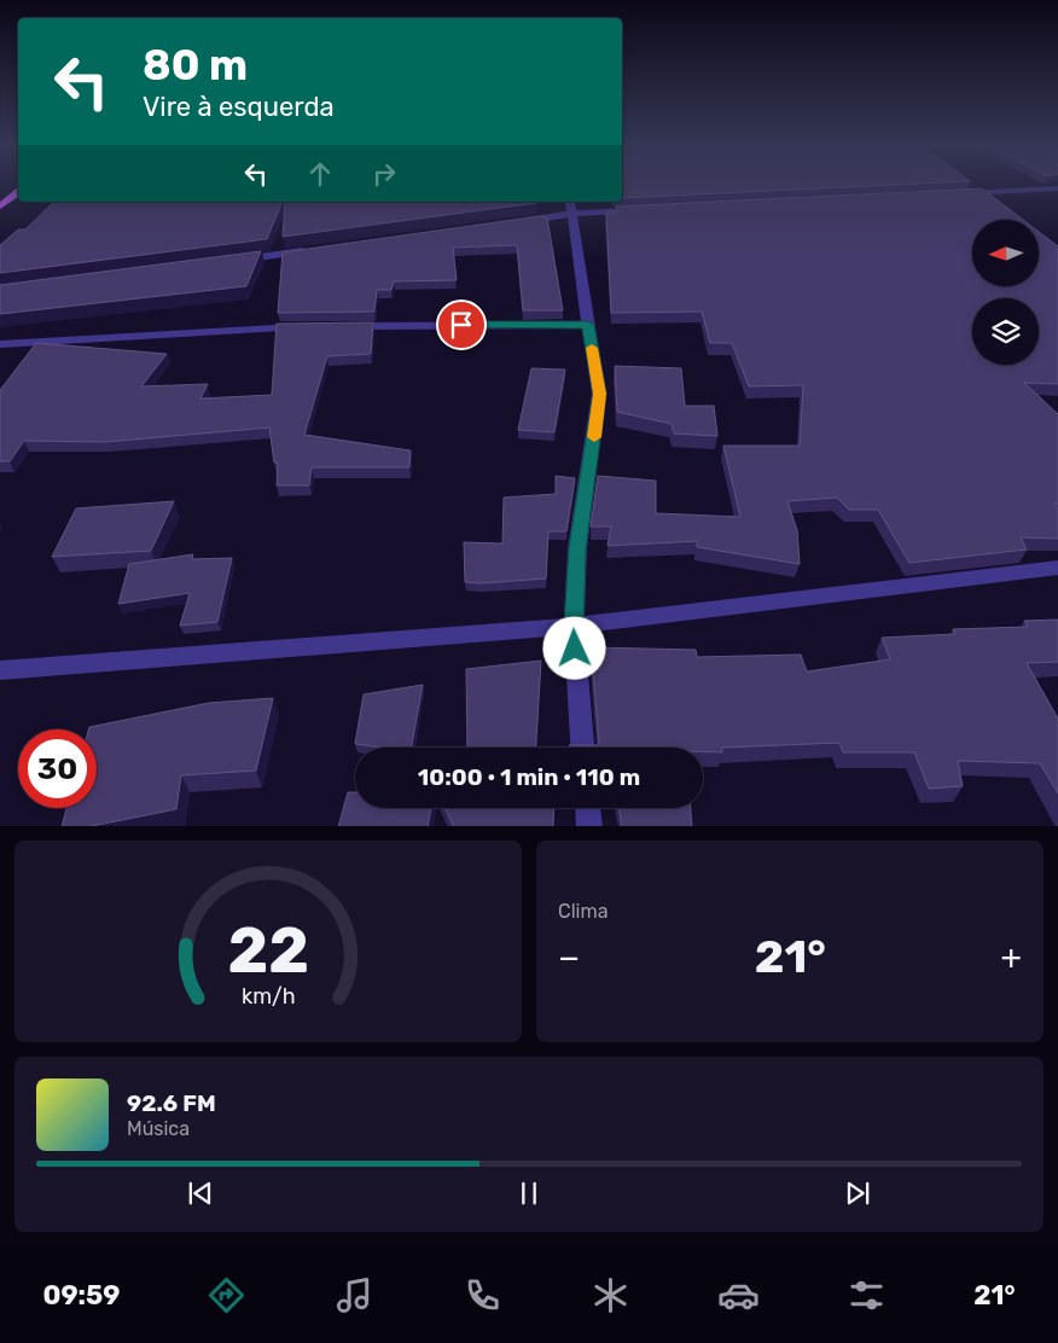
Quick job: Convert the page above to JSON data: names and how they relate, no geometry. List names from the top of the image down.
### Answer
{
  "north": "left",
  "page": {
    "turn": ["80 m", "Vire à esquerda"],
    "limit": "30",
    "trip": "10:00 · 1 min · 110 m",
    "tile": "Clima",
    "heat": ["−", "21°", "+"],
    "song": ["92.6 FM", "Música"],
    "tabs": ["09:59", "21°"],
    "gauge": ["22", "km/h"]
  }
}
